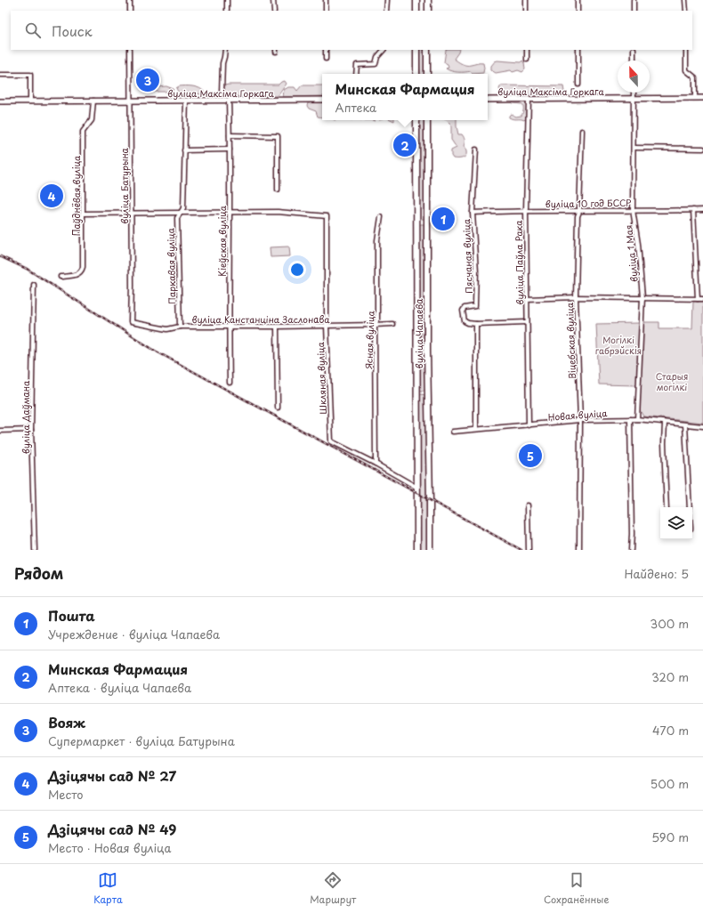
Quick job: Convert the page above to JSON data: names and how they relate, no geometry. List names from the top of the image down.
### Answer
{
  "streets": {
    "main road": ["вуліца Чапаева"],
    "street": [
      "вуліца Максіма Горкага",
      "вуліца Батурына",
      "Паўднёвая вуліца",
      "вуліца 10 год БССР",
      "Кіеўская вуліца",
      "вуліца 1 Мая",
      "Пясчаная вуліца",
      "вуліца Паўла Рака",
      "Паркавая вуліца",
      "вуліца Канстанціна Заслонава",
      "Ясная вуліца",
      "Віцебская вуліца",
      "Шкляная вуліца",
      "Новая вуліца",
      "вуліца Даўмана"
    ]
  },
  "crossings": [
    ["вуліца Максіма Горкага", "вуліца Батурына"],
    ["вуліца Максіма Горкага", "Паўднёвая вуліца"],
    ["вуліца Максіма Горкага", "Кіеўская вуліца"],
    ["вуліца Максіма Горкага", "вуліца 1 Мая"],
    ["вуліца Максіма Горкага", "вуліца Паўла Рака"],
    ["вуліца Максіма Горкага", "Паркавая вуліца"],
    ["вуліца Батурына", "вуліца Канстанціна Заслонава"],
    ["вуліца 10 год БССР", "вуліца 1 Мая"],
    ["вуліца 10 год БССР", "Пясчаная вуліца"],
    ["вуліца 10 год БССР", "вуліца Паўла Рака"],
    ["вуліца 10 год БССР", "Віцебская вуліца"],
    ["Кіеўская вуліца", "вуліца Канстанціна Заслонава"],
    ["Кіеўская вуліца", "Шкляная вуліца"],
    ["вуліца 1 Мая", "Новая вуліца"],
    ["вуліца Паўла Рака", "Новая вуліца"],
    ["Паркавая вуліца", "вуліца Канстанціна Заслонава"],
    ["вуліца Канстанціна Заслонава", "Ясная вуліца"],
    ["вуліца Канстанціна Заслонава", "Шкляная вуліца"],
    ["вуліца Чапаева", "Шкляная вуліца"],
    ["Ясная вуліца", "Шкляная вуліца"],
    ["Віцебская вуліца", "Новая вуліца"]
  ],
  "parks": ["Могілкі габрэйскія", "Старыя могілкі"],
  "north": "top",
  "page": {
    "search": "Поиск",
    "pins": [
      "3",
      "2",
      "4",
      "1",
      "5"
    ],
    "popup": ["Минская Фармация", "Аптека"],
    "heading": ["Рядом", "Найдено: 5"],
    "list": [
      {
        "mark": "1",
        "name": "Пошта",
        "note": "Учреждение · вуліца Чапаева",
        "value": "300 m"
      },
      {
        "mark": "2",
        "name": "Минская Фармация",
        "note": "Аптека · вуліца Чапаева",
        "value": "320 m"
      },
      {
        "mark": "3",
        "name": "Вояж",
        "note": "Супермаркет · вуліца Батурына",
        "value": "470 m"
      },
      {
        "mark": "4",
        "name": "Дзіцячы сад № 27",
        "note": "Место",
        "value": "500 m"
      },
      {
        "mark": "5",
        "name": "Дзіцячы сад № 49",
        "note": "Место · Новая вуліца",
        "value": "590 m"
      }
    ],
    "nav": ["Карта", "Маршрут", "Сохранённые"]
  }
}
